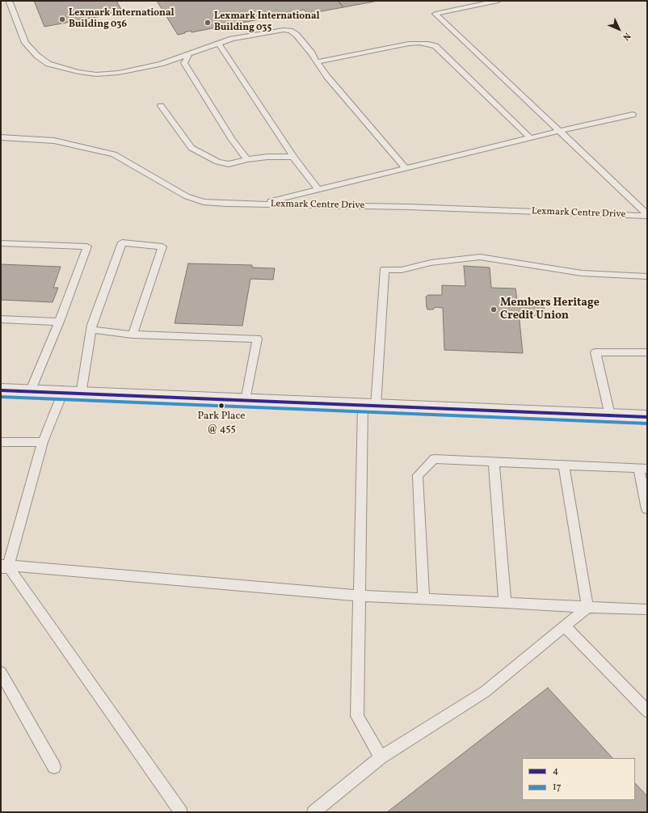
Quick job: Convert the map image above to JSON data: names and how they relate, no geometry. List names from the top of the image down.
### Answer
{
  "streets": {
    "lane": ["Lexmark Centre Drive"]
  },
  "places": [
    "Lexmark International Building 036",
    "Lexmark International Building 035",
    "Members Heritage Credit Union",
    "Park Place @ 455"
  ],
  "lines": ["transit line 4", "transit line 17"],
  "legend": ["4", "17"],
  "north": "bottom right"
}
